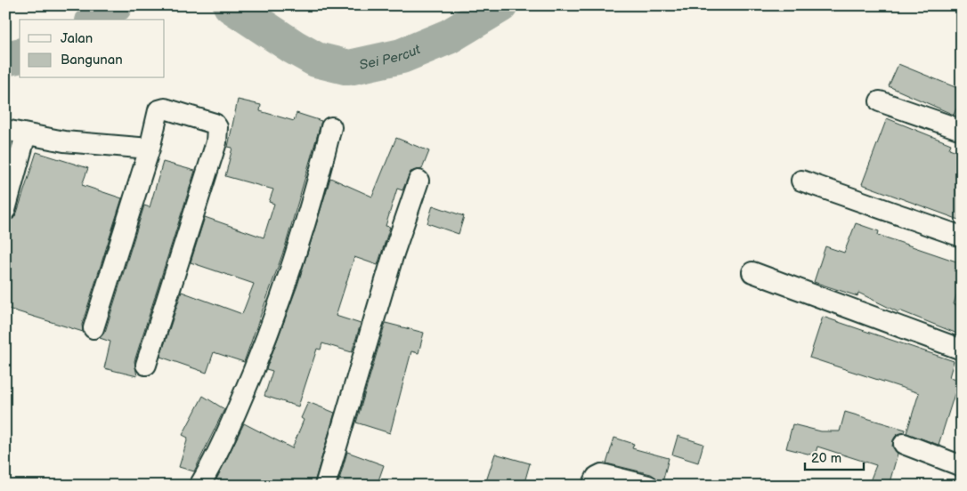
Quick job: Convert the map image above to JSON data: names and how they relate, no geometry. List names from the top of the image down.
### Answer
{
  "water": ["Sei Percut"],
  "legend": ["Jalan", "Bangunan"],
  "scale_bar": "20 m"
}
